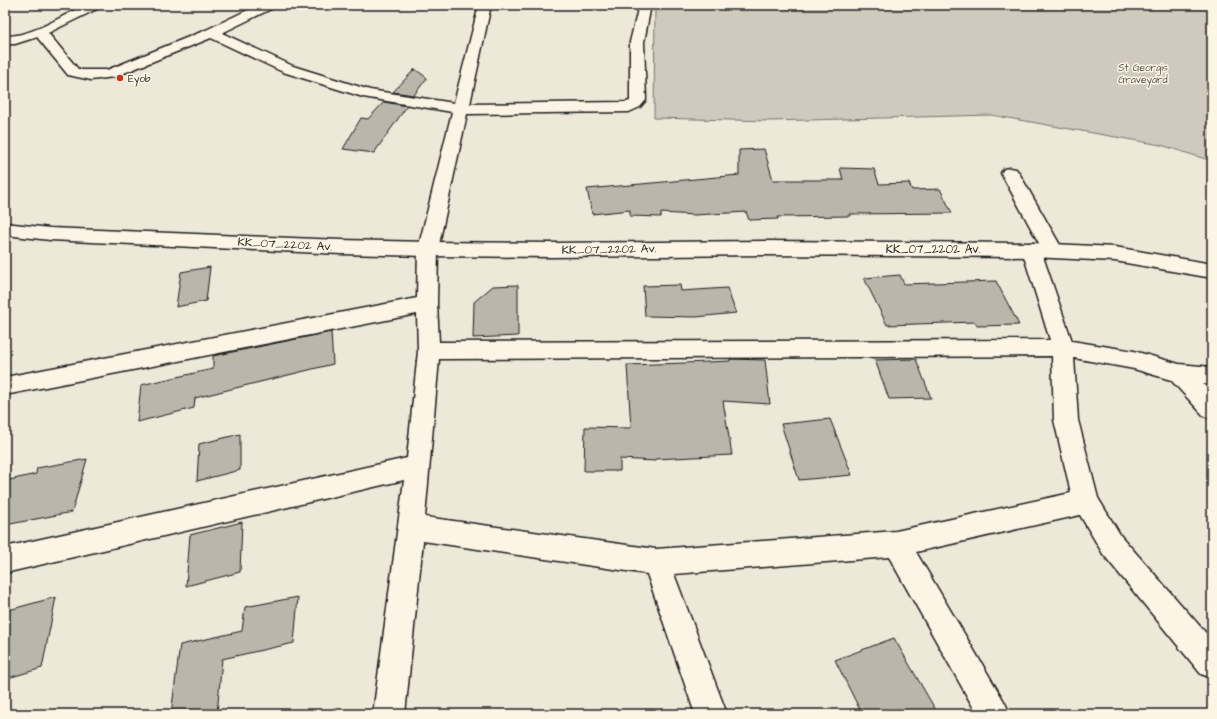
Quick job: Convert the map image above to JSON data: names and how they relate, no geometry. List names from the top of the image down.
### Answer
{
  "streets": {
    "street": ["KK_07_2202 Av."]
  },
  "parks": ["St Georgis Graveyard"],
  "places": ["Eyob"]
}
